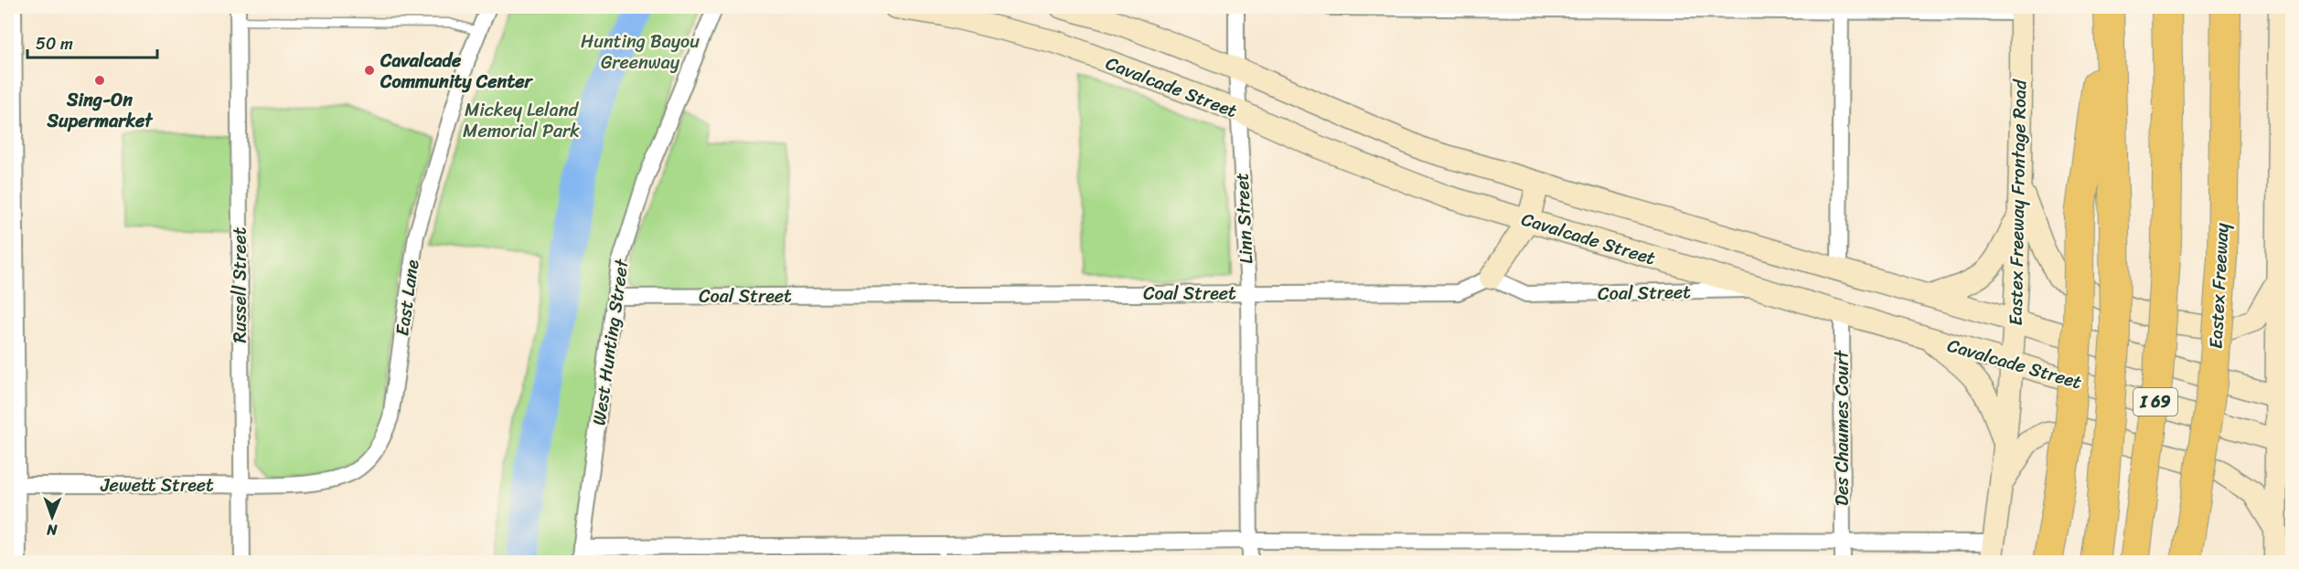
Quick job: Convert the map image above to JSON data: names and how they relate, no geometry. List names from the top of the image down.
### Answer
{
  "streets": {
    "highway": ["Eastex Freeway", "I 69"],
    "main road": ["Cavalcade Street", "Eastex Freeway Frontage Road"],
    "street": [
      "Linn Street",
      "Russell Street",
      "Coal Street",
      "East Lane",
      "West Hunting Street",
      "Des Chaumes Court",
      "Jewett Street"
    ]
  },
  "crossings": [
    ["Cavalcade Street", "Eastex Freeway Frontage Road"],
    ["Cavalcade Street", "Linn Street"],
    ["Cavalcade Street", "Coal Street"],
    ["Cavalcade Street", "Des Chaumes Court"],
    ["Linn Street", "Coal Street"],
    ["Russell Street", "East Lane"],
    ["Russell Street", "Jewett Street"],
    ["Coal Street", "West Hunting Street"],
    ["East Lane", "Jewett Street"]
  ],
  "parks": ["Hunting Bayou Greenway", "Mickey Leland Memorial Park"],
  "places": ["Cavalcade Community Center", "Sing-On Supermarket"],
  "scale_bar": "50 m",
  "north": "bottom"
}
